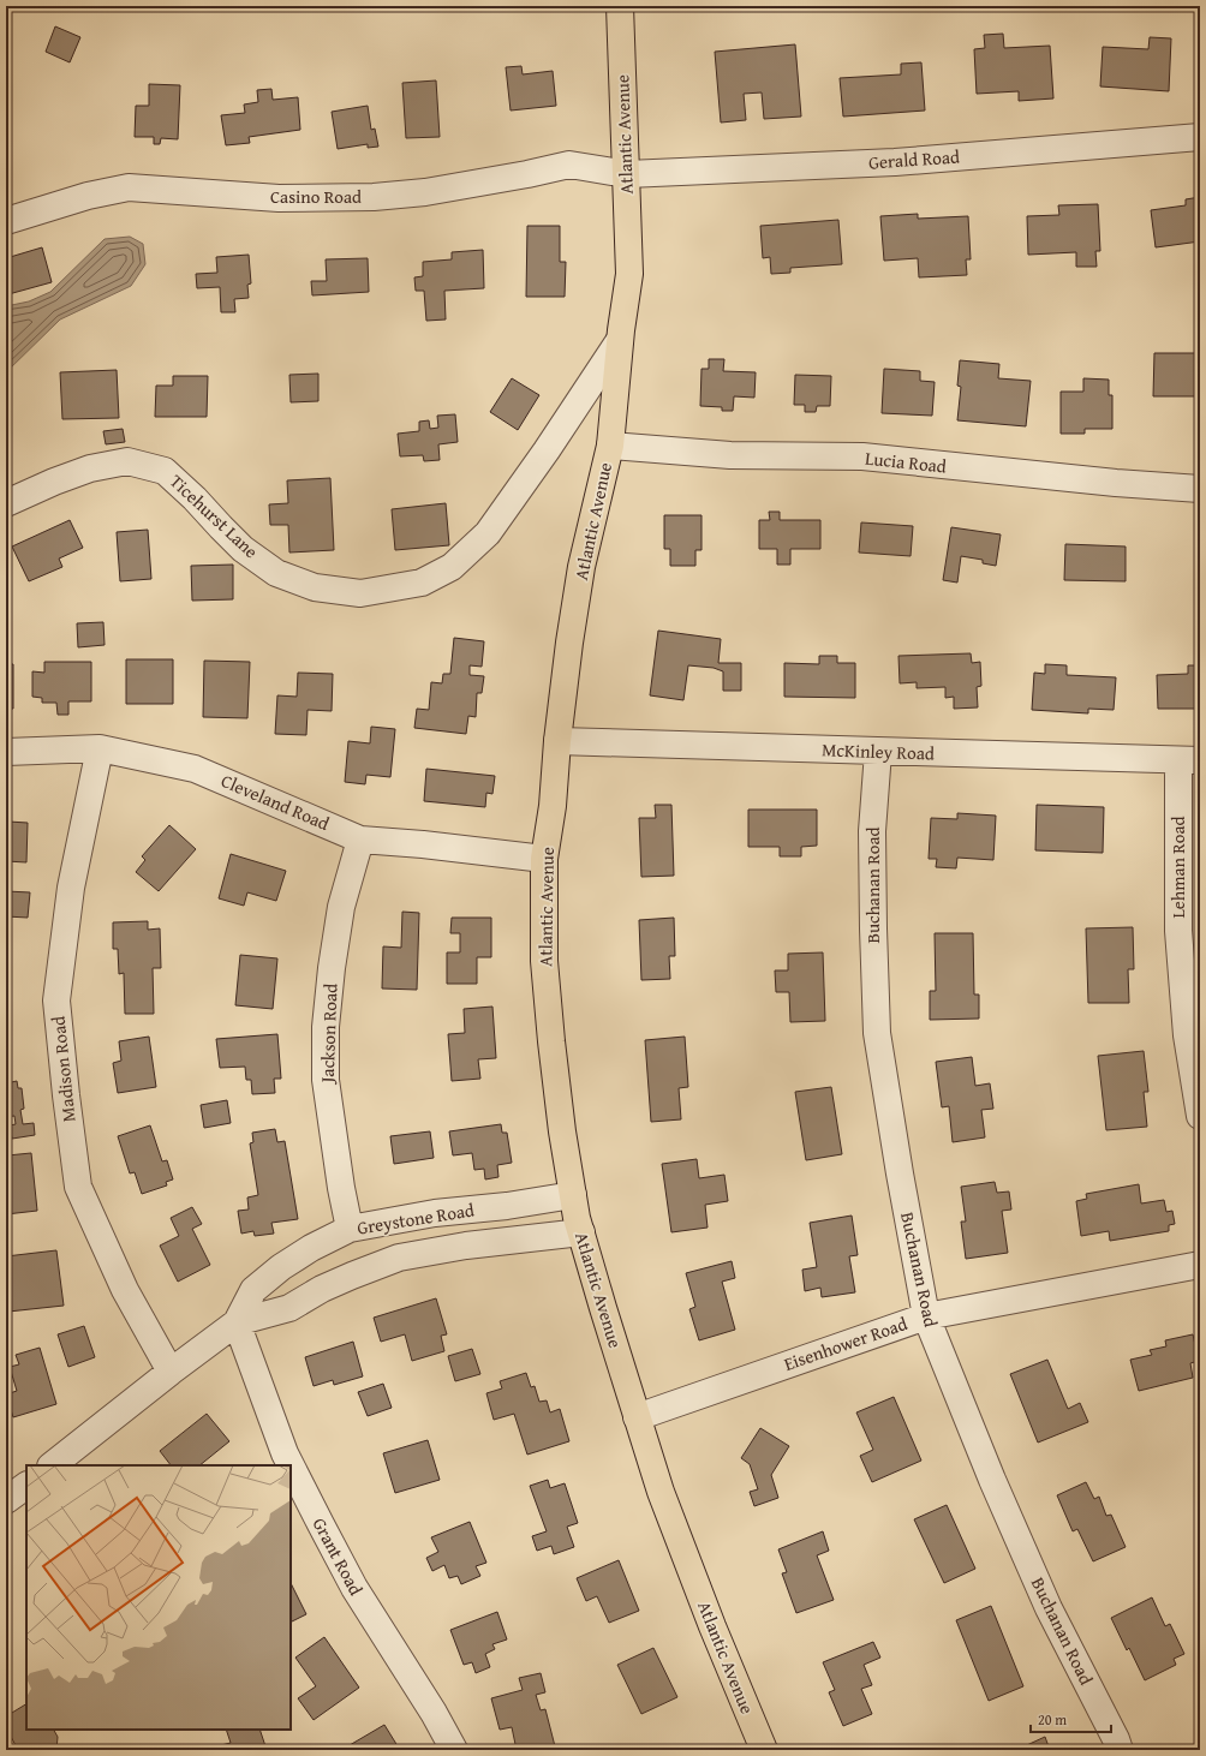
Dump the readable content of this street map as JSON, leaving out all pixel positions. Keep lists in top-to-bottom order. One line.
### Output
{"streets":{"main road":["Atlantic Avenue"],"street":["Gerald Road","Casino Road","Lucia Road","Ticehurst Lane","McKinley Road","Cleveland Road","Lehman Road","Buchanan Road","Jackson Road","Madison Road","Greystone Road","Eisenhower Road","Grant Road"]},"crossings":[["Atlantic Avenue","Gerald Road"],["Atlantic Avenue","Casino Road"],["Atlantic Avenue","Lucia Road"],["Atlantic Avenue","Ticehurst Lane"],["Atlantic Avenue","McKinley Road"],["Atlantic Avenue","Cleveland Road"],["Atlantic Avenue","Greystone Road"],["Atlantic Avenue","Eisenhower Road"],["Gerald Road","Casino Road"],["McKinley Road","Lehman Road"],["McKinley Road","Buchanan Road"],["Cleveland Road","Jackson Road"],["Cleveland Road","Madison Road"],["Buchanan Road","Eisenhower Road"],["Jackson Road","Greystone Road"],["Madison Road","Greystone Road"],["Greystone Road","Grant Road"]],"scale_bar":"20 m"}
